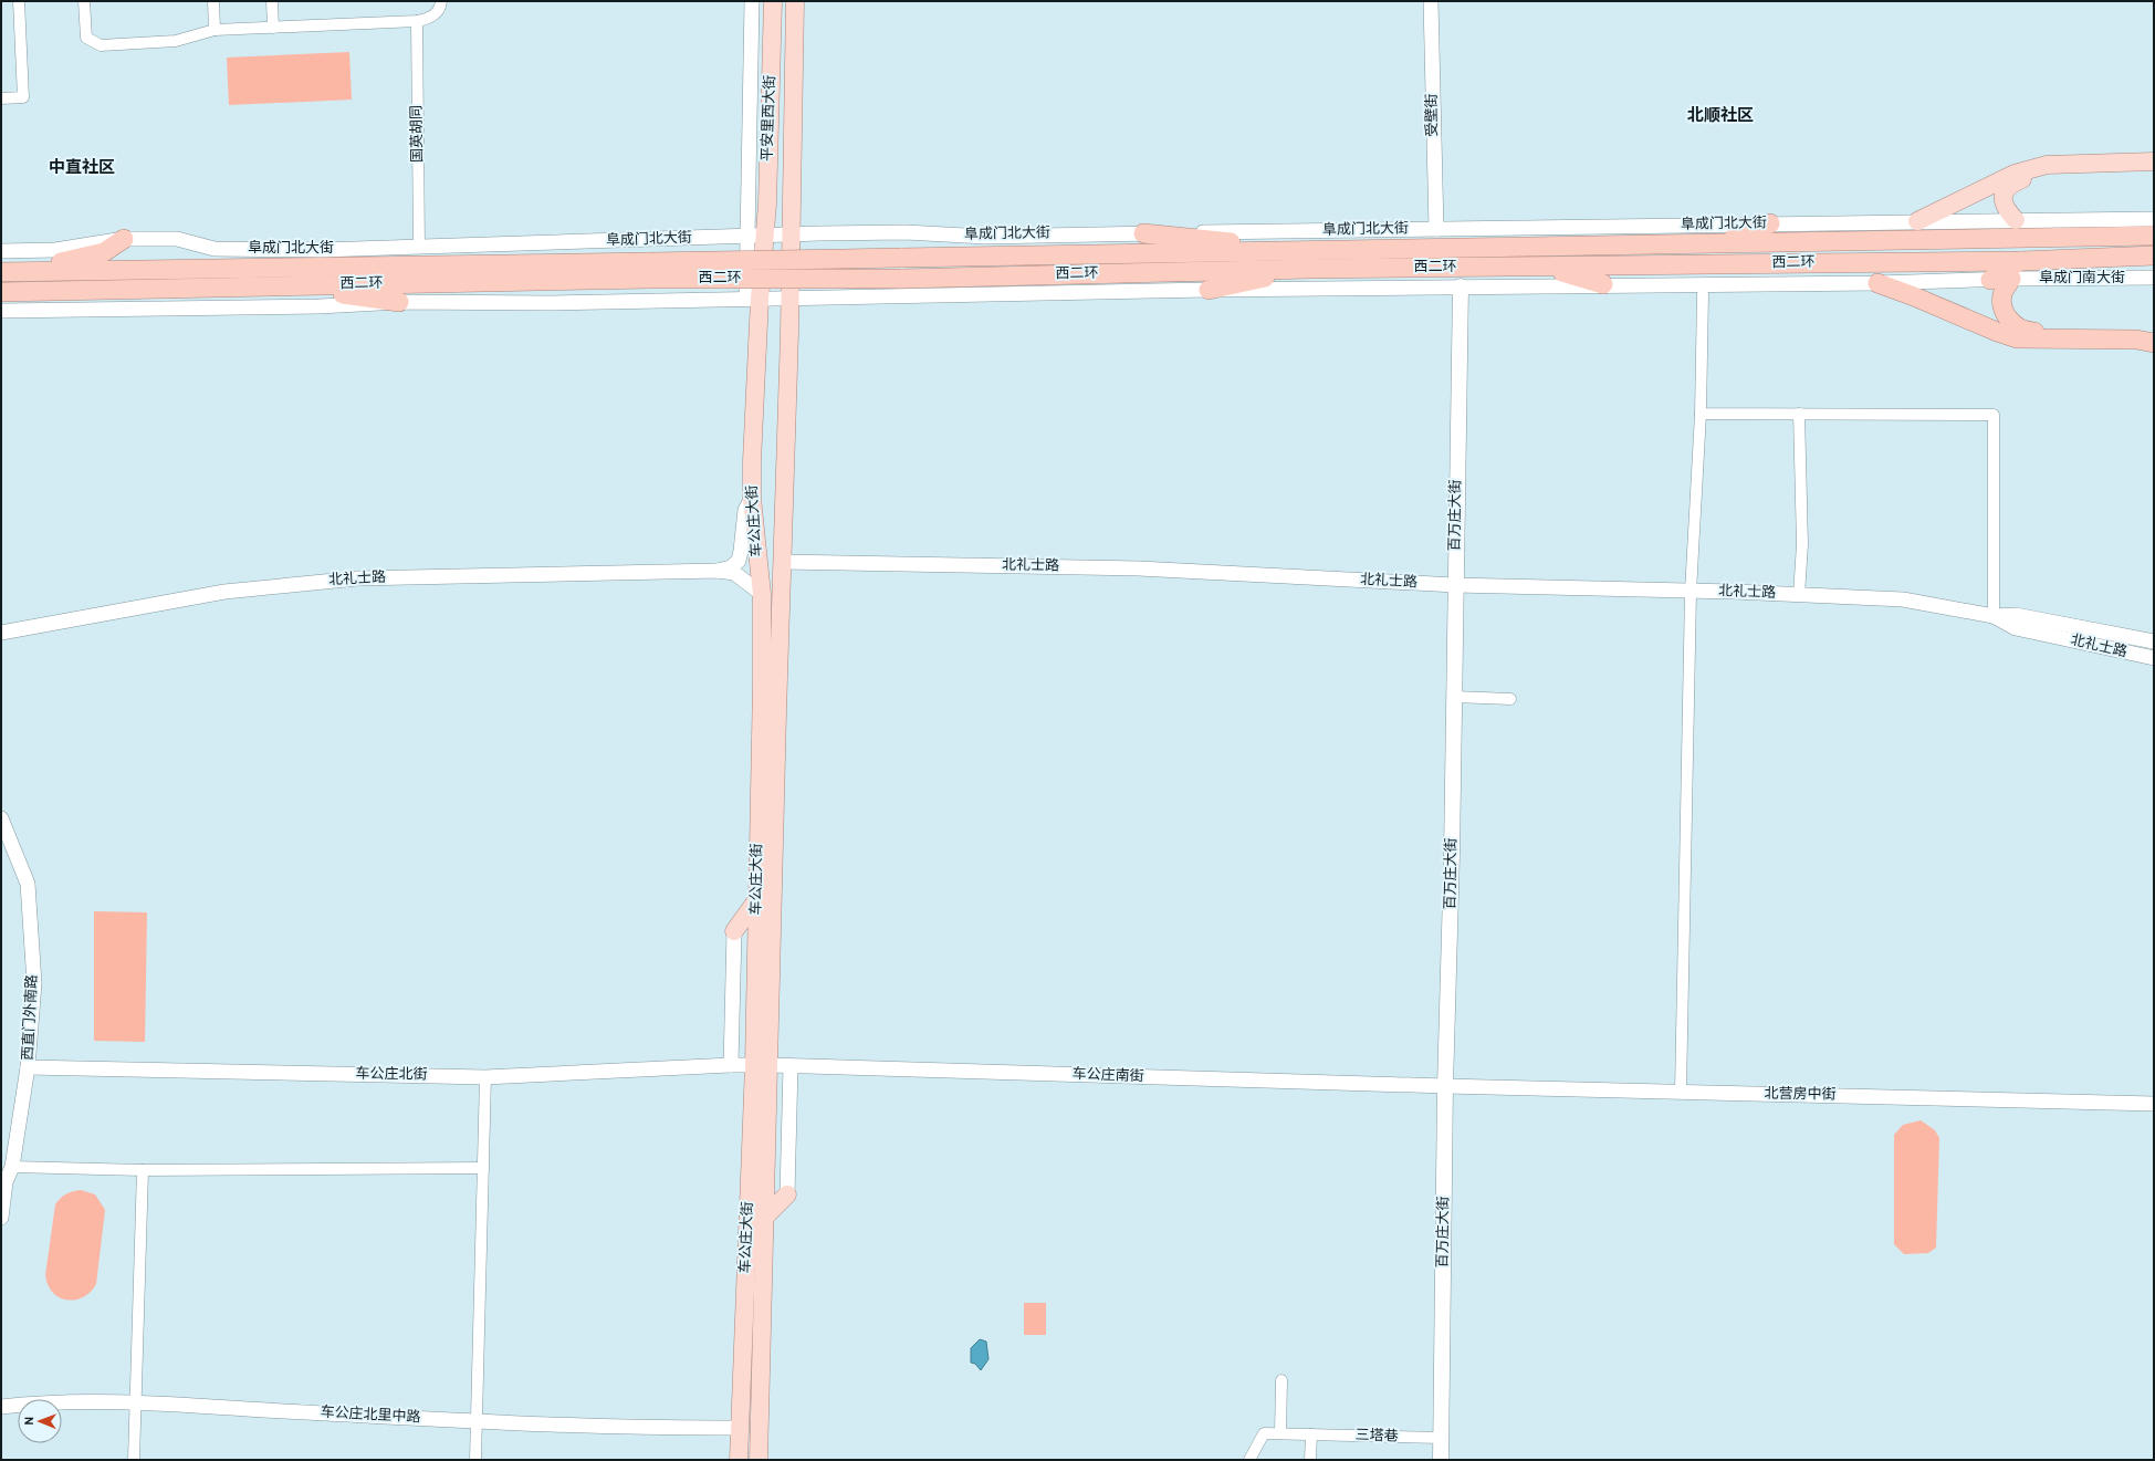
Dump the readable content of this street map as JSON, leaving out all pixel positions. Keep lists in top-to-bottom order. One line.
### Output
{"streets":{"highway":["西二环"],"main road":["平安里西大街","百万庄大街","车公庄大街"],"street":["受壁街","国英胡同","阜成门北大街","阜成门南大街","北礼士路","西直门外南路","车公庄北街","车公庄南街","北营房中街","车公庄北里中路","三塔巷"]},"crossings":[["受壁街","阜成门北大街"],["平安里西大街","阜成门北大街"],["平安里西大街","车公庄大街"],["国英胡同","阜成门北大街"],["百万庄大街","北礼士路"],["百万庄大街","车公庄南街"],["百万庄大街","北营房中街"],["百万庄大街","三塔巷"],["车公庄大街","北礼士路"],["车公庄大街","车公庄北街"],["车公庄大街","车公庄南街"],["车公庄大街","车公庄北里中路"],["西直门外南路","车公庄北街"],["车公庄北街","车公庄南街"],["车公庄南街","北营房中街"]],"districts":["北顺社区","中直社区"],"north":"left"}
